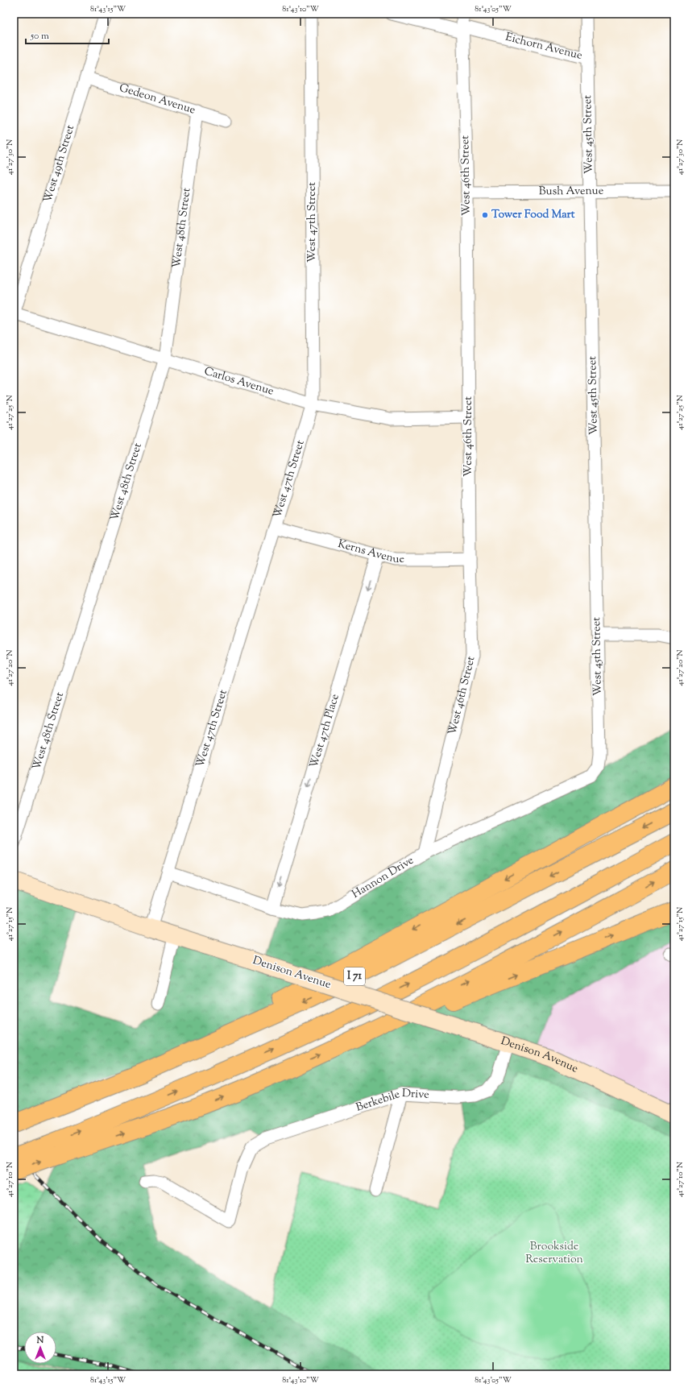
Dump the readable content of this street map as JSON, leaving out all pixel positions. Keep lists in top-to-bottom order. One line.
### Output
{"streets":{"highway":["I 71"],"main road":["Denison Avenue"],"street":["Eichorn Avenue","Gedeon Avenue","West 45th Street","West 49th Street","West 46th Street","Bush Avenue","West 47th Street","West 48th Street","Carlos Avenue","Kerns Avenue","West 47th Place","Hannon Drive","Berkebile Drive"]},"crossings":[["Eichorn Avenue","West 45th Street"],["Eichorn Avenue","West 46th Street"],["Gedeon Avenue","West 49th Street"],["Gedeon Avenue","West 48th Street"],["West 45th Street","Bush Avenue"],["West 45th Street","Hannon Drive"],["West 49th Street","Carlos Avenue"],["West 46th Street","Bush Avenue"],["West 46th Street","Carlos Avenue"],["West 46th Street","Kerns Avenue"],["West 46th Street","Hannon Drive"],["West 47th Street","Carlos Avenue"],["West 47th Street","Kerns Avenue"],["West 47th Street","Hannon Drive"],["West 47th Street","Denison Avenue"],["West 48th Street","Carlos Avenue"],["Kerns Avenue","West 47th Place"],["West 47th Place","Hannon Drive"],["Denison Avenue","Berkebile Drive"]],"one_way":["West 47th Place"],"parks":["Brookside Reservation"],"places":["Tower Food Mart"],"scale_bar":"50 m","north":"top","coordinates":["81°43'15\"W","81°43'10\"W","81°43'05\"W","41°27'30\"N","41°27'25\"N","41°27'20\"N","41°27'15\"N","41°27'10\"N"]}
